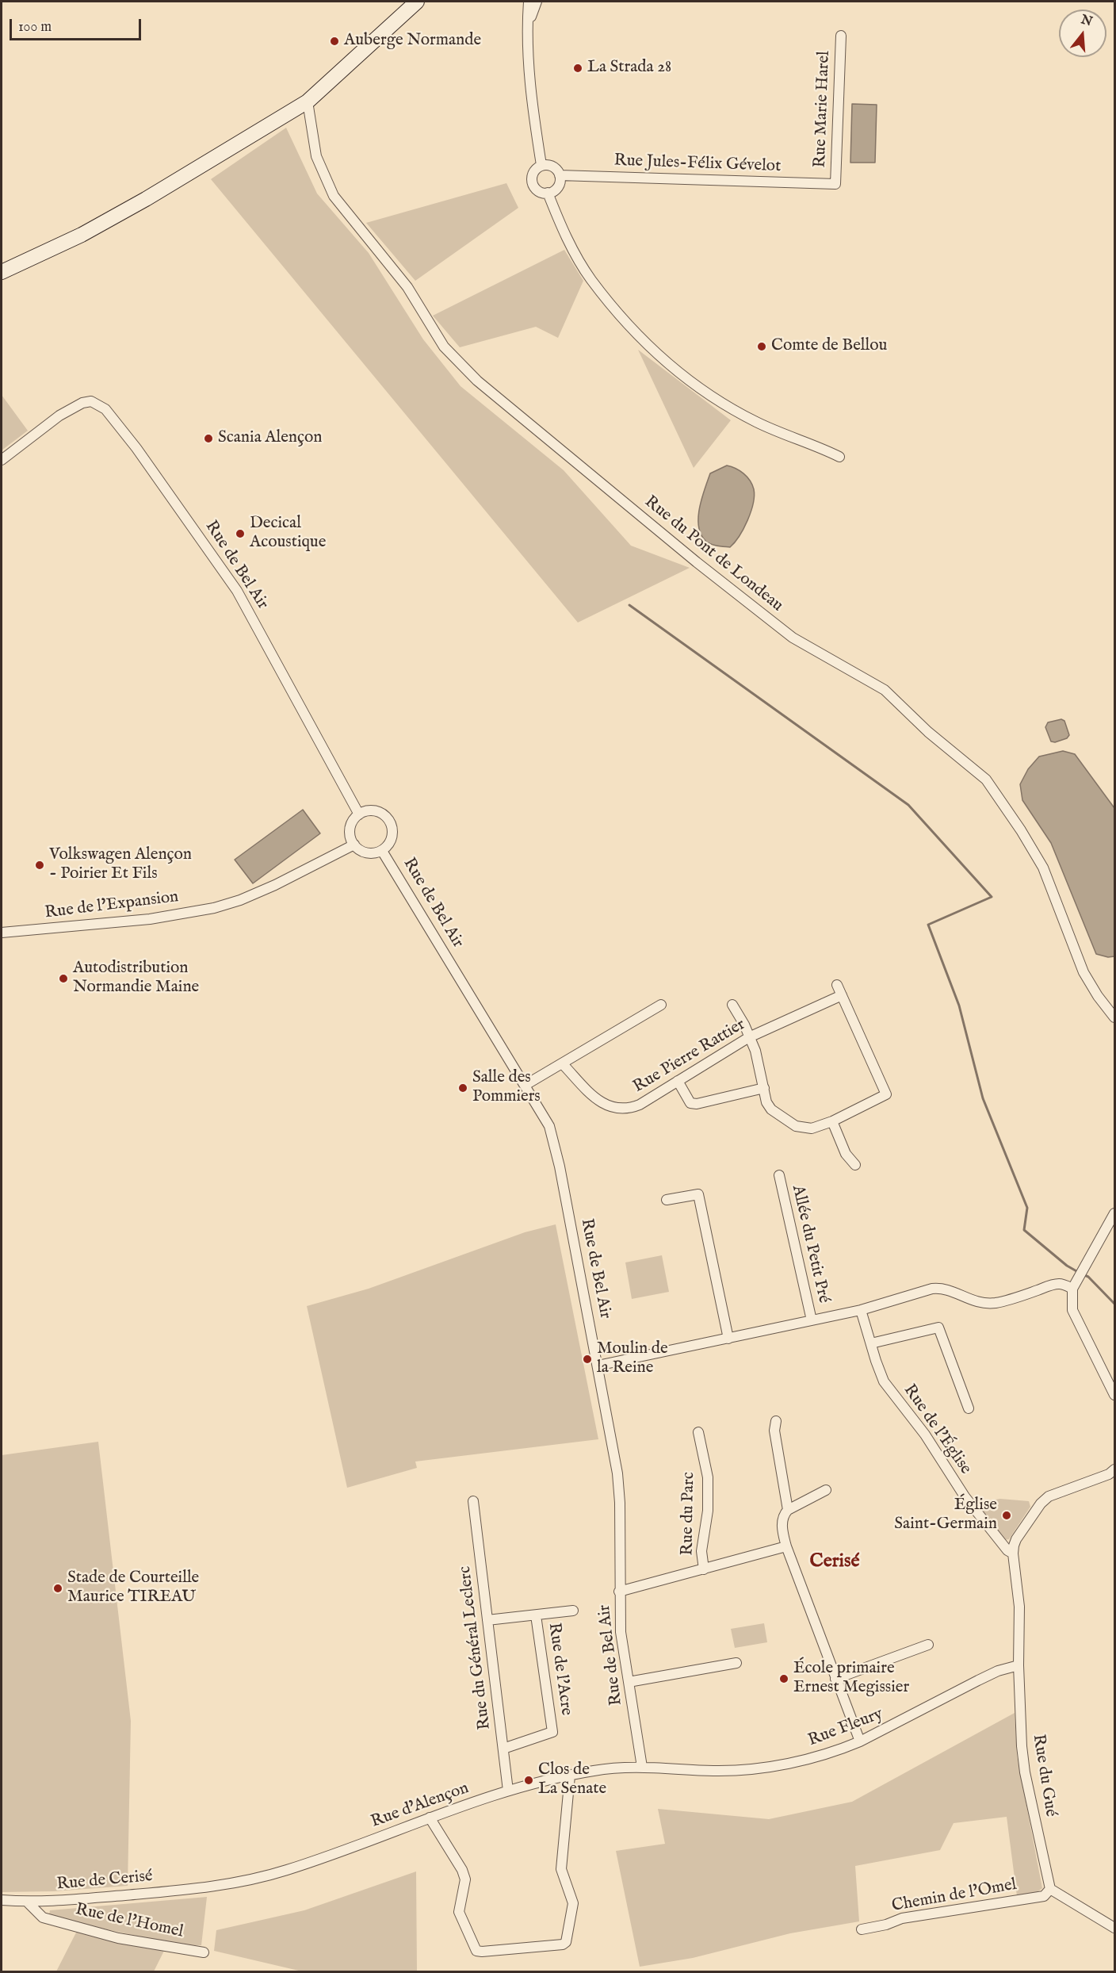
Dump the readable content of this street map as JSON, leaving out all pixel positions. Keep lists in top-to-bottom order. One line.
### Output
{"streets":{"street":["Rue Marie Harel","Rue Jules-Félix Gévelot","Rue du Pont de Londeau","Rue de Bel Air","Rue de l'Expansion","Rue Pierre Rattier","Allée du Petit Pré","Rue de l'Église","Rue du Parc","Rue du Général Leclerc","Rue de l'Acre","Rue Fleury","Rue du Gué","Rue d'Alençon","Rue de Cerisé","Chemin de l'Omel","Rue de l'Homel"]},"crossings":[["Rue Marie Harel","Rue Jules-Félix Gévelot"],["Rue de Bel Air","Rue de l'Expansion"],["Rue de Bel Air","Rue du Parc"],["Rue de Bel Air","Rue Fleury"],["Rue de Bel Air","Rue d'Alençon"],["Rue du Général Leclerc","Rue de l'Acre"],["Rue du Général Leclerc","Rue d'Alençon"],["Rue Fleury","Rue du Gué"],["Rue Fleury","Rue d'Alençon"],["Rue du Gué","Chemin de l'Omel"],["Rue d'Alençon","Rue de Cerisé"],["Rue de Cerisé","Rue de l'Homel"]],"districts":["Cerisé"],"places":["Auberge Normande","La Strada 28","Comte de Bellou","Scania Alençon","Decical Acoustique","Volkswagen Alençon - Poirier Et Fils","Autodistribution Normandie Maine","Salle des Pommiers","Moulin de la Reine","Église Saint-Germain","Stade de Courteille Maurice TIREAU","École primaire Ernest Megissier","Clos de La Senate"],"scale_bar":"100 m","north":"top"}
